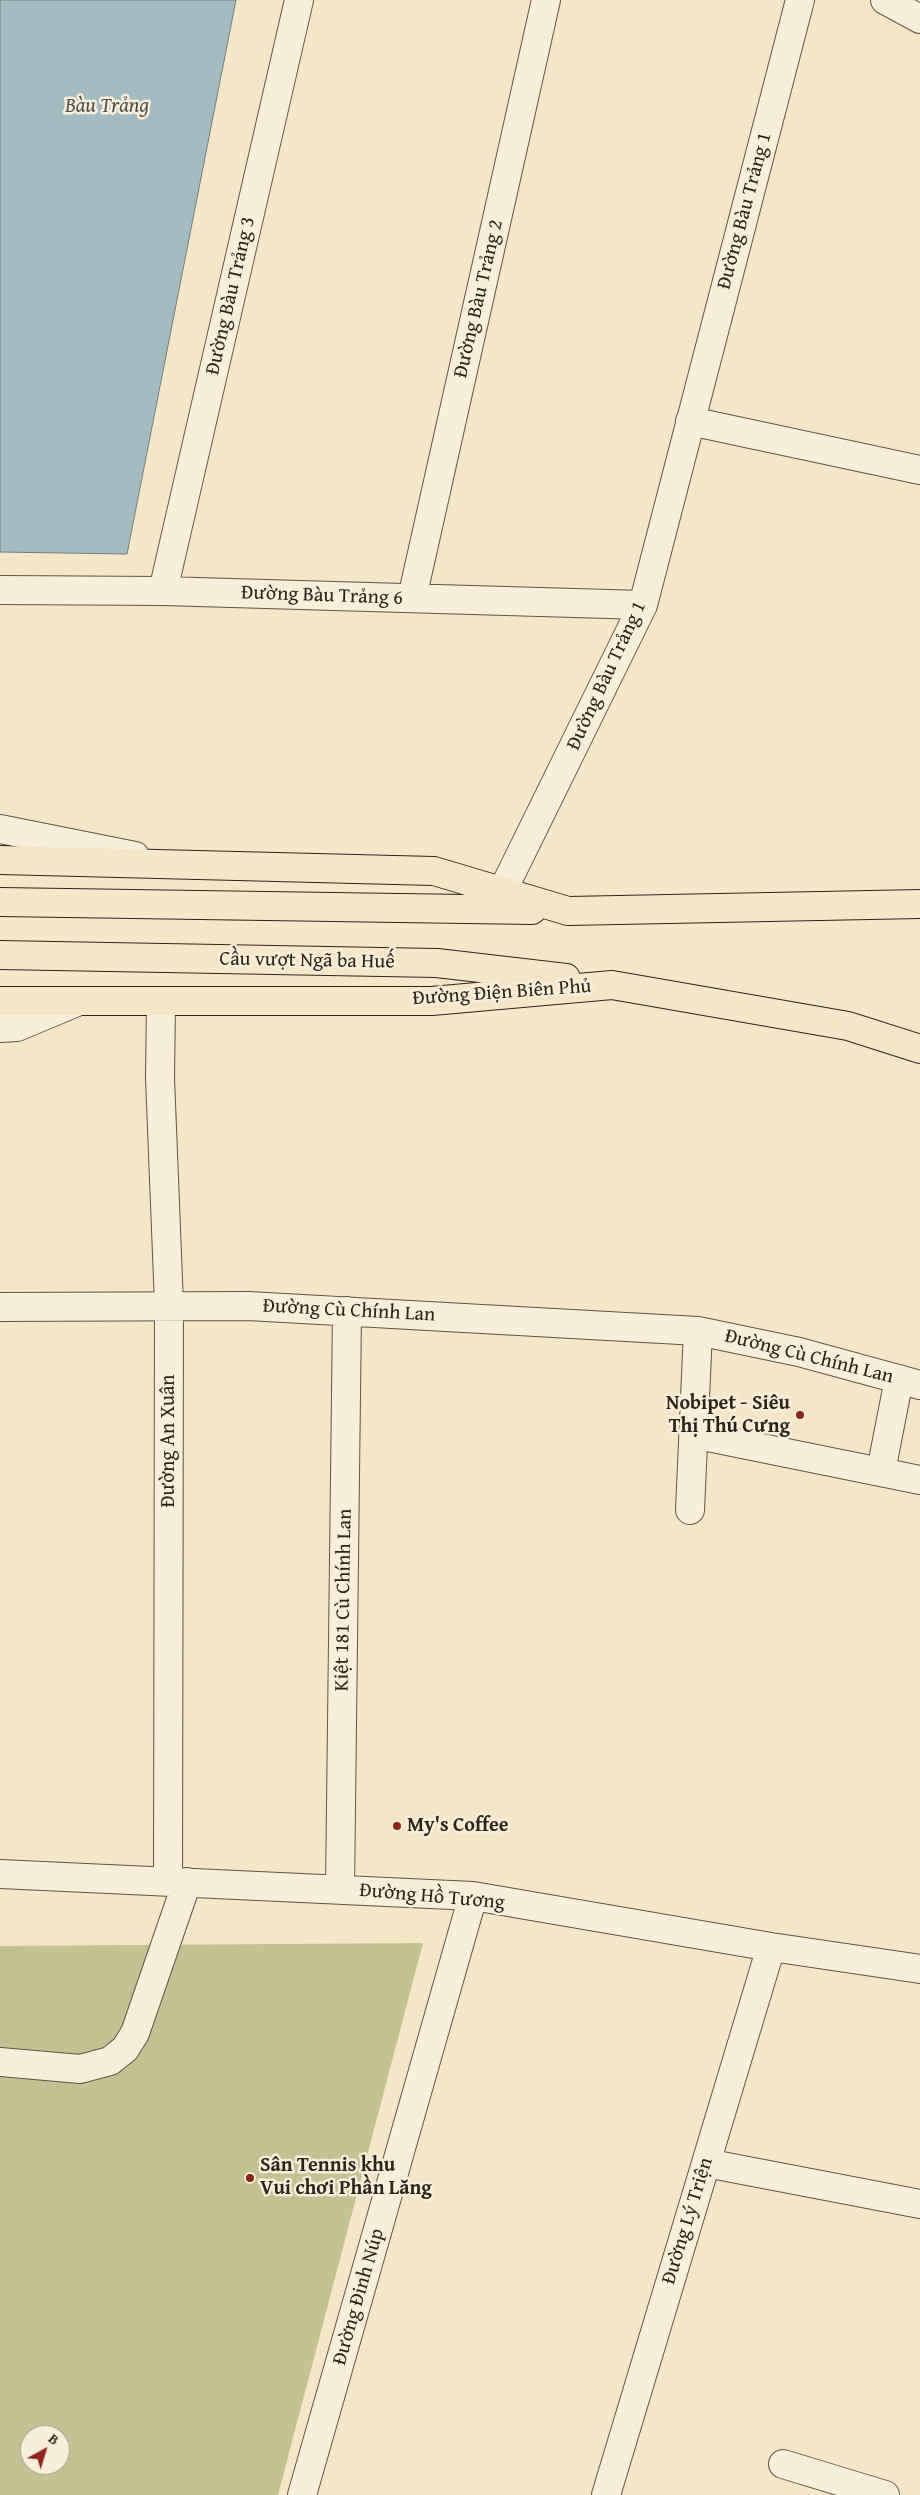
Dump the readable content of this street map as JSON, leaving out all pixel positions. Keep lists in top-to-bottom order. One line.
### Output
{"streets":{"main road":["Cầu vượt Ngã ba Huế","Đường Điện Biên Phủ"],"street":["Đường Bàu Trảng 1","Đường Bàu Trảng 3","Đường Bàu Trảng 2","Đường Bàu Trảng 6","Đường Cù Chính Lan","Đường An Xuân","Kiệt 181 Cù Chính Lan","Đường Hồ Tương","Đường Lý Triện","Đường Đinh Núp"]},"crossings":[["Đường Bàu Trảng 1","Đường Bàu Trảng 6"],["Đường Bàu Trảng 3","Đường Bàu Trảng 6"],["Đường Bàu Trảng 2","Đường Bàu Trảng 6"],["Cầu vượt Ngã ba Huế","Đường Điện Biên Phủ"],["Đường Điện Biên Phủ","Đường An Xuân"],["Đường Cù Chính Lan","Đường An Xuân"],["Đường Cù Chính Lan","Kiệt 181 Cù Chính Lan"],["Đường An Xuân","Đường Hồ Tương"],["Kiệt 181 Cù Chính Lan","Đường Hồ Tương"],["Đường Hồ Tương","Đường Lý Triện"],["Đường Hồ Tương","Đường Đinh Núp"]],"water":["Bàu Trảng"],"places":["Nobipet - Siêu Thị Thú Cưng","My's Coffee","Sân Tennis khu Vui chơi Phần Lăng"],"north":"top right"}
